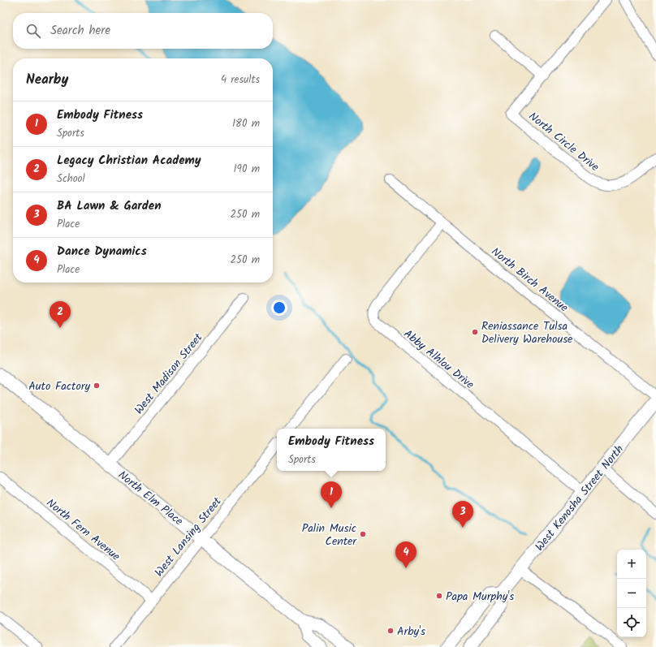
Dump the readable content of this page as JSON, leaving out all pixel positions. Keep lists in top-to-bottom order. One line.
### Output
{"streets":{"main road":["North Elm Place","West Kenosha Street North"],"street":["North Circle Drive","North Birch Avenue","Abby Alhlou Drive","West Madison Street","North Fern Avenue","West Lansing Street"]},"crossings":[["North Birch Avenue","Abby Alhlou Drive"],["Abby Alhlou Drive","West Kenosha Street North"],["West Madison Street","North Elm Place"],["North Elm Place","West Lansing Street"],["North Fern Avenue","West Lansing Street"]],"places":["Reniassance Tulsa Delivery Warehouse","Auto Factory","Palin Music Center","Papa Murphy's","Arby's"],"page":{"search":"Search here","heading":["Nearby","4 results"],"list":[{"mark":"1","name":"Embody Fitness","note":"Sports","value":"180 m"},{"mark":"2","name":"Legacy Christian Academy","note":"School","value":"190 m"},{"mark":"3","name":"BA Lawn & Garden","note":"Place","value":"250 m"},{"mark":"4","name":"Dance Dynamics","note":"Place","value":"250 m"}],"pins":["2","1","3","4"],"popup":["Embody Fitness","Sports"],"map_buttons":["+","−"]}}
